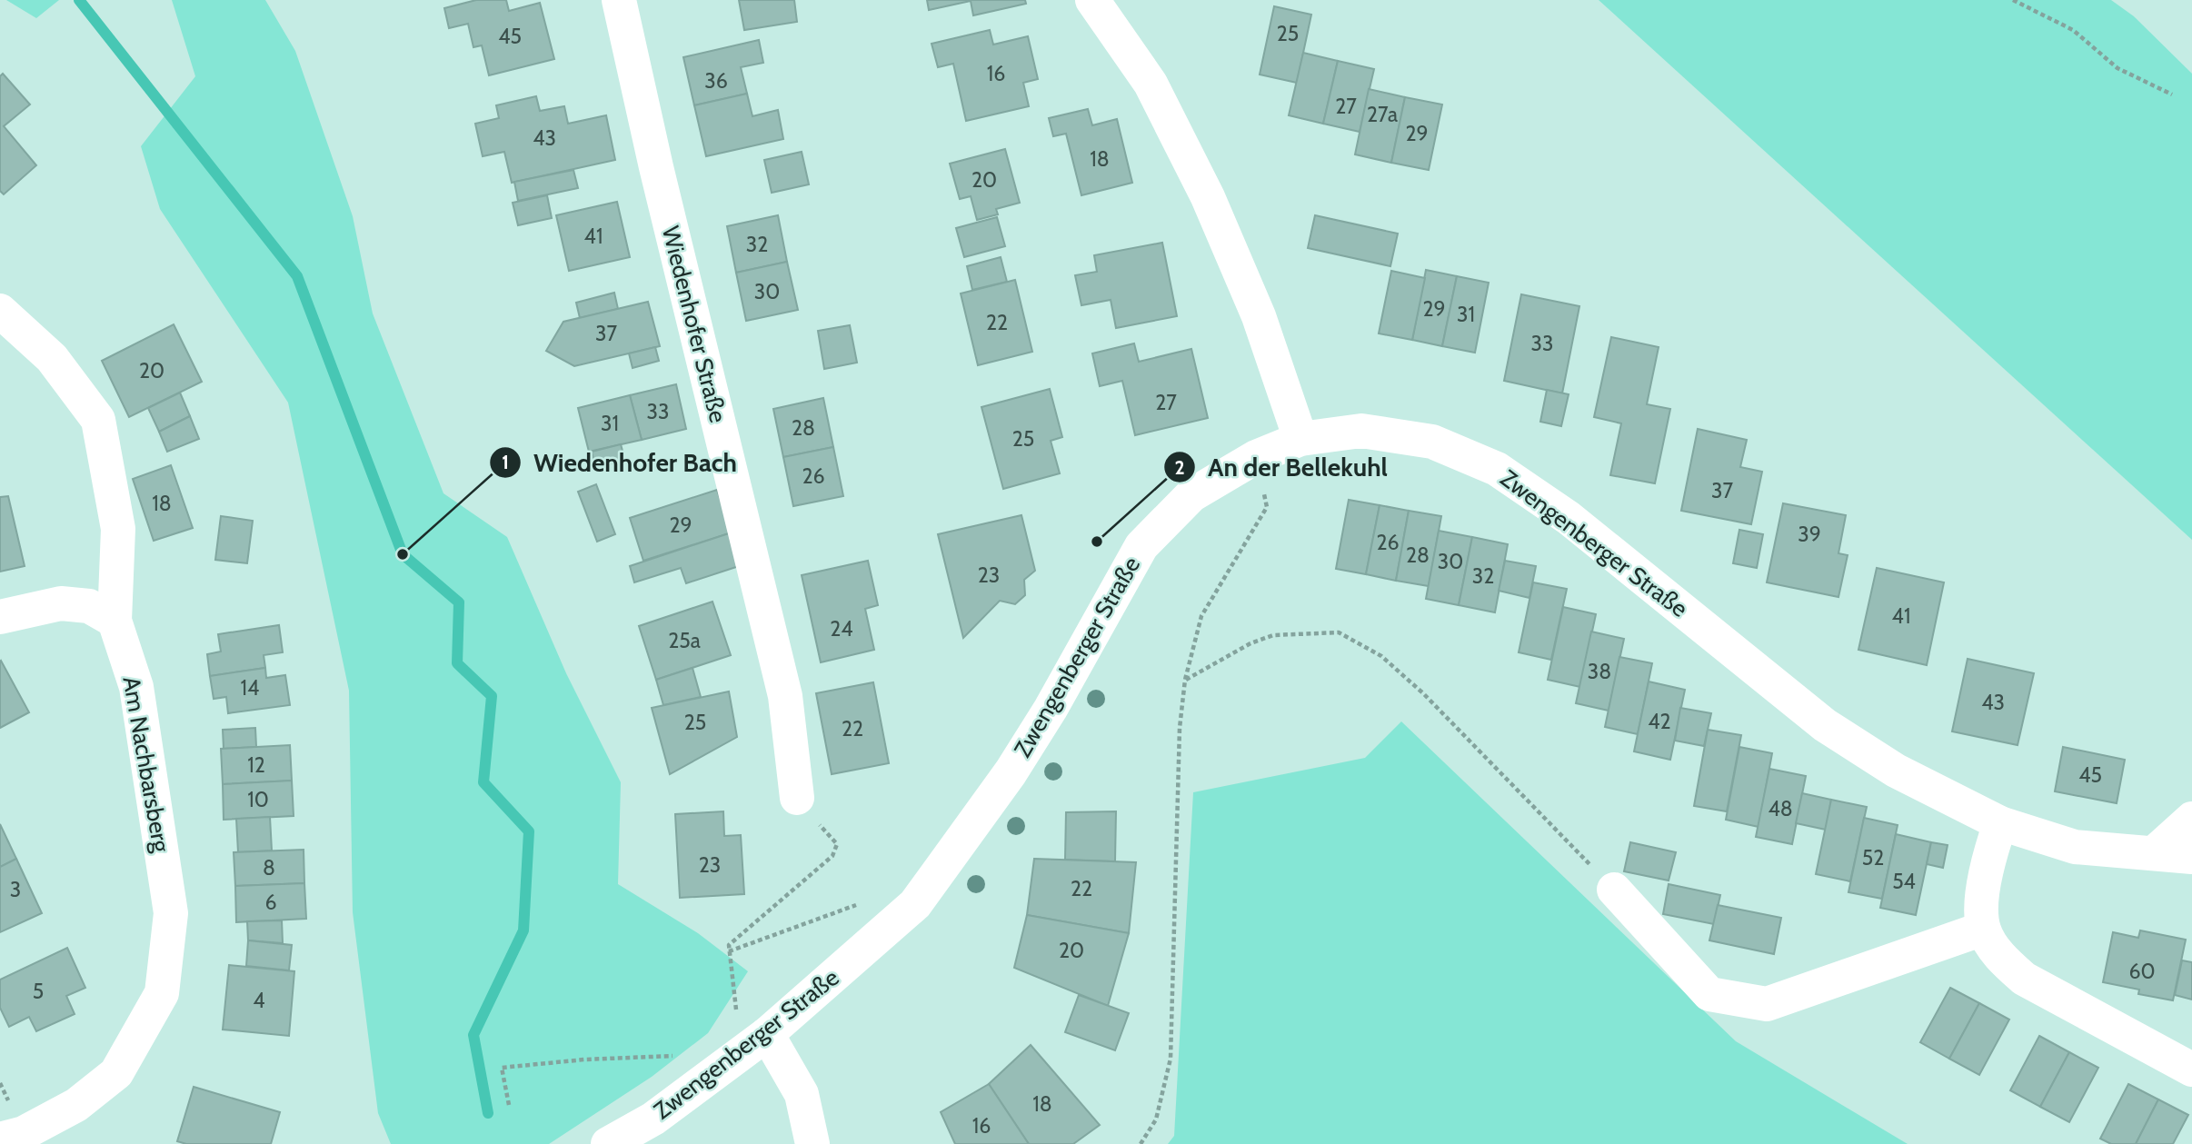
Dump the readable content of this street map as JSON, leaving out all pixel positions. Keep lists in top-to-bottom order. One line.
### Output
{"streets":{"street":["Wiedenhofer Straße","Zwengenberger Straße","Am Nachbarsberg"]},"places":["An der Bellekuhl","Wiedenhofer Bach"],"house_numbers":["25","45","16","36","27","27a","29","43","18","20","41","32","30","29","31","22","37","33","20","27","33","31","28","25","26","37","18","29","39","26","28","30","23","32","41","24","25a","38","14","43","42","25","22","12","45","10","48","52","23","8","54","22","3","6","20","60","5","4","18","16"]}
